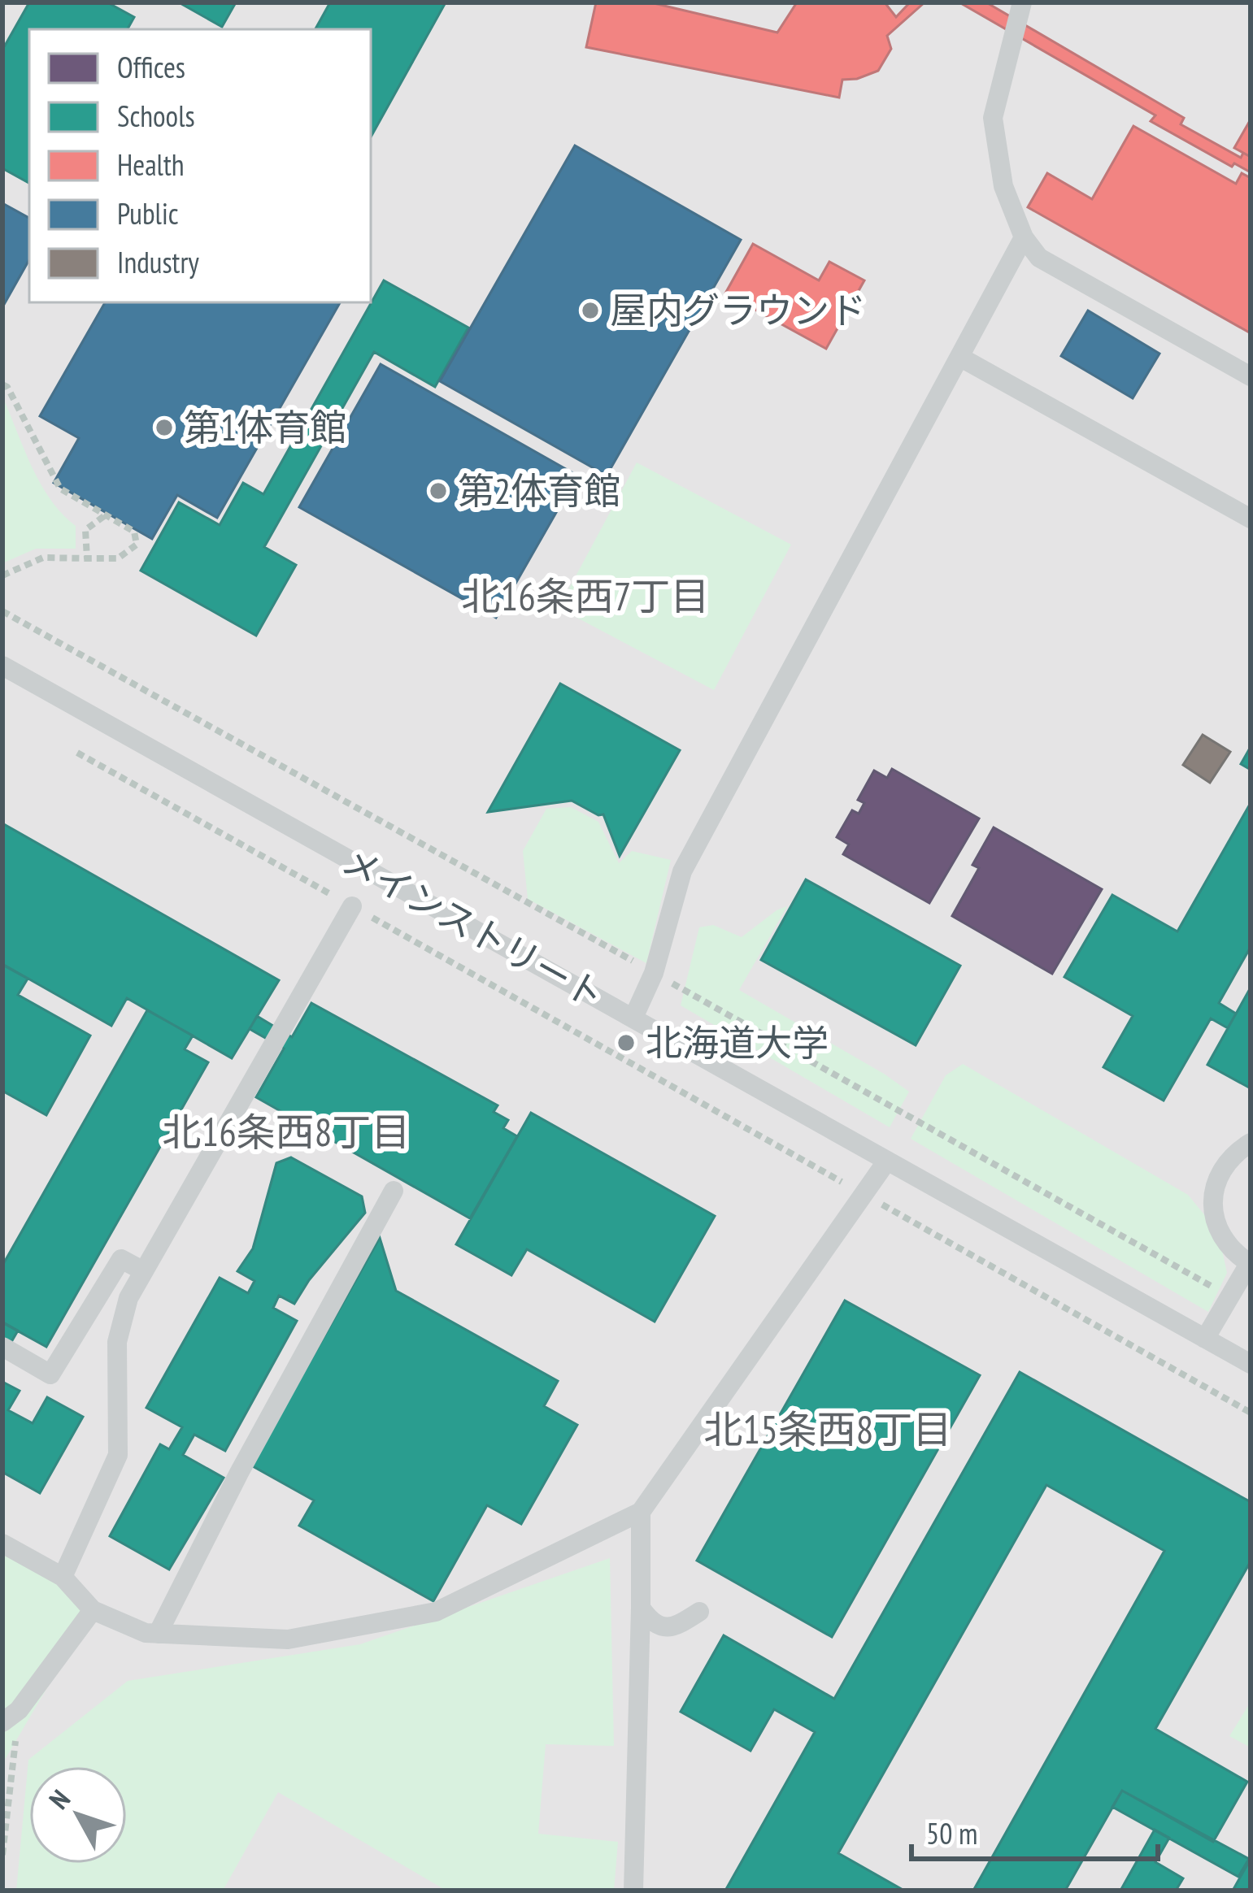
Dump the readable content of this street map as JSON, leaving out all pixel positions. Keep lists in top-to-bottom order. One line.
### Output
{"streets":{"lane":["メインストリート"]},"districts":["北16条西7丁目","北16条西8丁目","北15条西8丁目"],"places":["屋内グラウンド","第1体育館","第2体育館","北海道大学"],"legend":["Offices","Schools","Health","Public","Industry"],"scale_bar":"50 m","north":"top left"}
